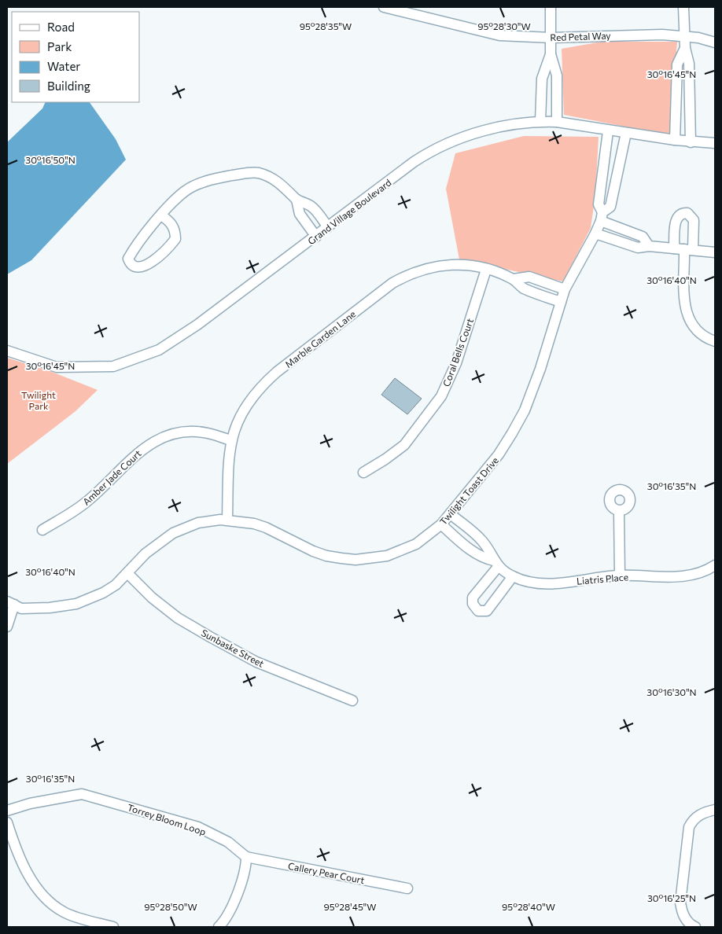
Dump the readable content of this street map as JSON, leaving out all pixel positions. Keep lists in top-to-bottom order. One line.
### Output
{"streets":{"street":["Red Petal Way","Grand Village Boulevard","Marble Garden Lane","Coral Bells Court","Amber Jade Court","Twilight Toast Drive","Liatris Place","Sunbaske Street","Torrey Bloom Loop","Callery Pear Court"]},"crossings":[["Grand Village Boulevard","Twilight Toast Drive"],["Marble Garden Lane","Coral Bells Court"],["Marble Garden Lane","Amber Jade Court"],["Marble Garden Lane","Twilight Toast Drive"],["Twilight Toast Drive","Liatris Place"],["Twilight Toast Drive","Sunbaske Street"],["Torrey Bloom Loop","Callery Pear Court"]],"parks":["Twilight Park"],"legend":["Road","Park","Water","Building"],"coordinates":["95°28'35\"W","95°28'30\"W","30°16'45\"N","30°16'50\"N","30°16'40\"N","30°16'35\"N","30°16'30\"N","30°16'25\"N","95°28'50\"W","95°28'45\"W","95°28'40\"W"]}
